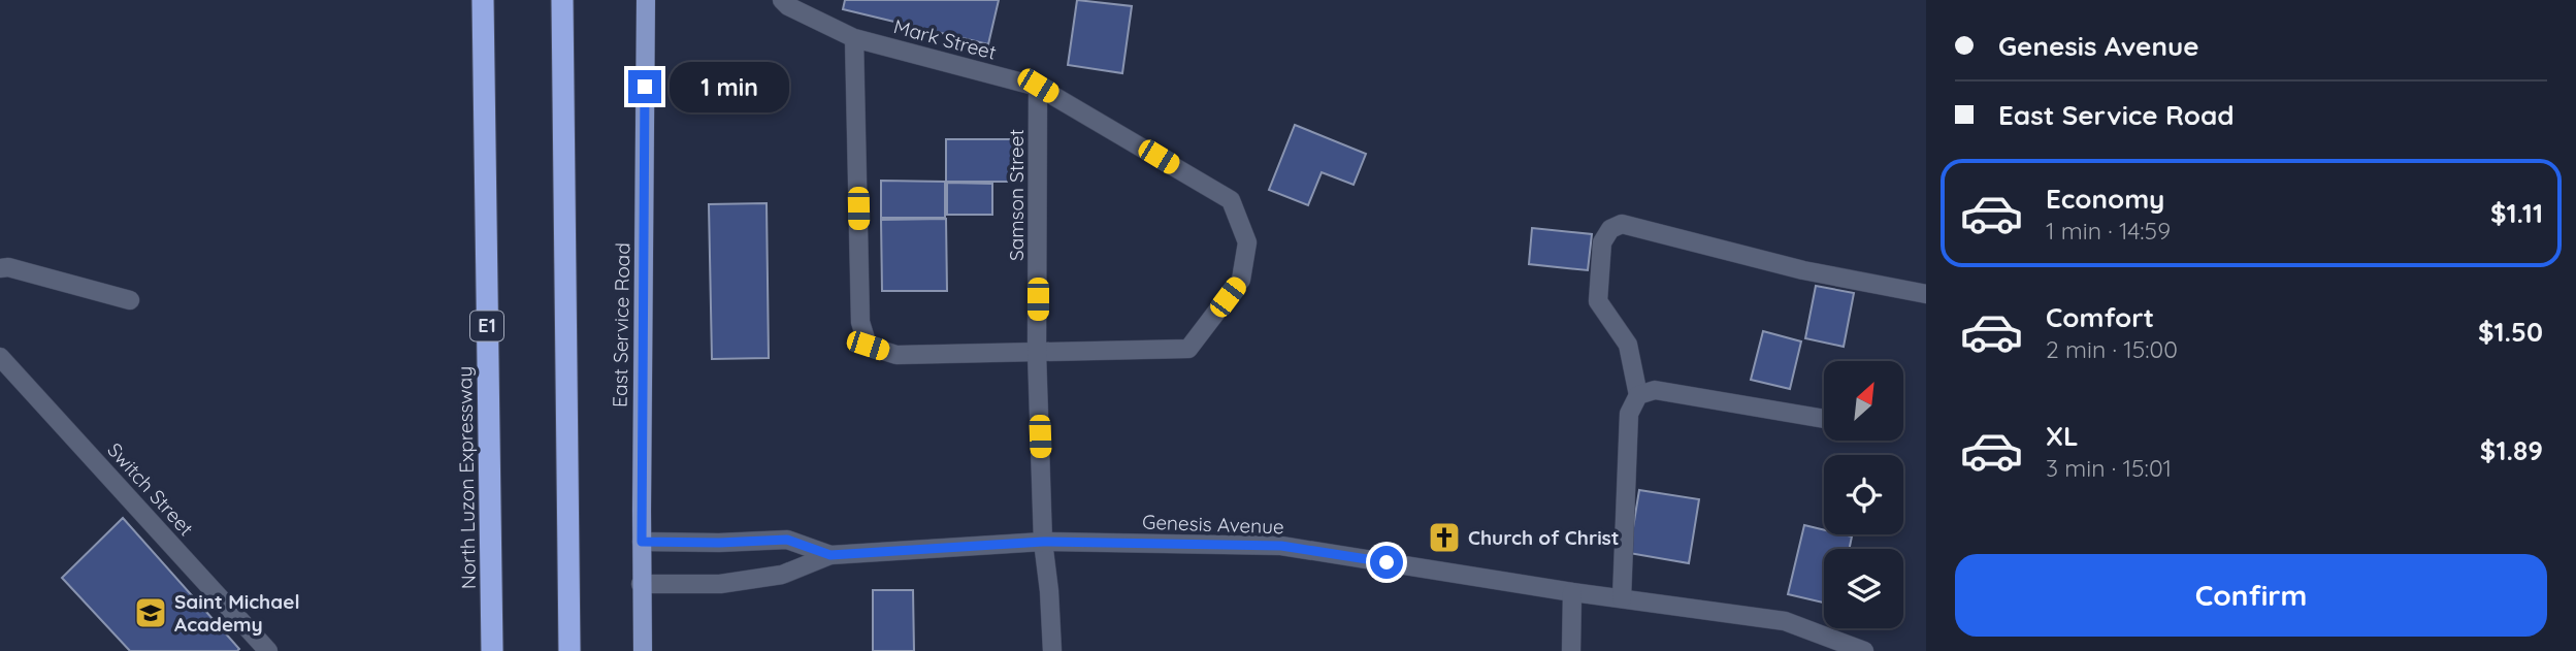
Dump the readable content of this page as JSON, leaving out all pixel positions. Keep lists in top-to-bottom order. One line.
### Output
{"streets":{"highway":["E1","North Luzon Expressway"],"main road":["East Service Road"],"street":["Mark Street","Samson Street","Switch Street","Genesis Avenue"]},"crossings":[["Mark Street","Samson Street"],["Samson Street","Genesis Avenue"],["East Service Road","Genesis Avenue"]],"places":{"church":["Church of Christ"],"school or university":["Saint Michael Academy"]},"north":"top right","page":{"banner":["Genesis Avenue","East Service Road"],"bubble":"1 min","list":[{"name":"Economy","note":"1 min · 14:59","value":"$1.11"},{"name":"Comfort","note":"2 min · 15:00","value":"$1.50"},{"name":"XL","note":"3 min · 15:01","value":"$1.89"}],"buttons":"Confirm"}}
